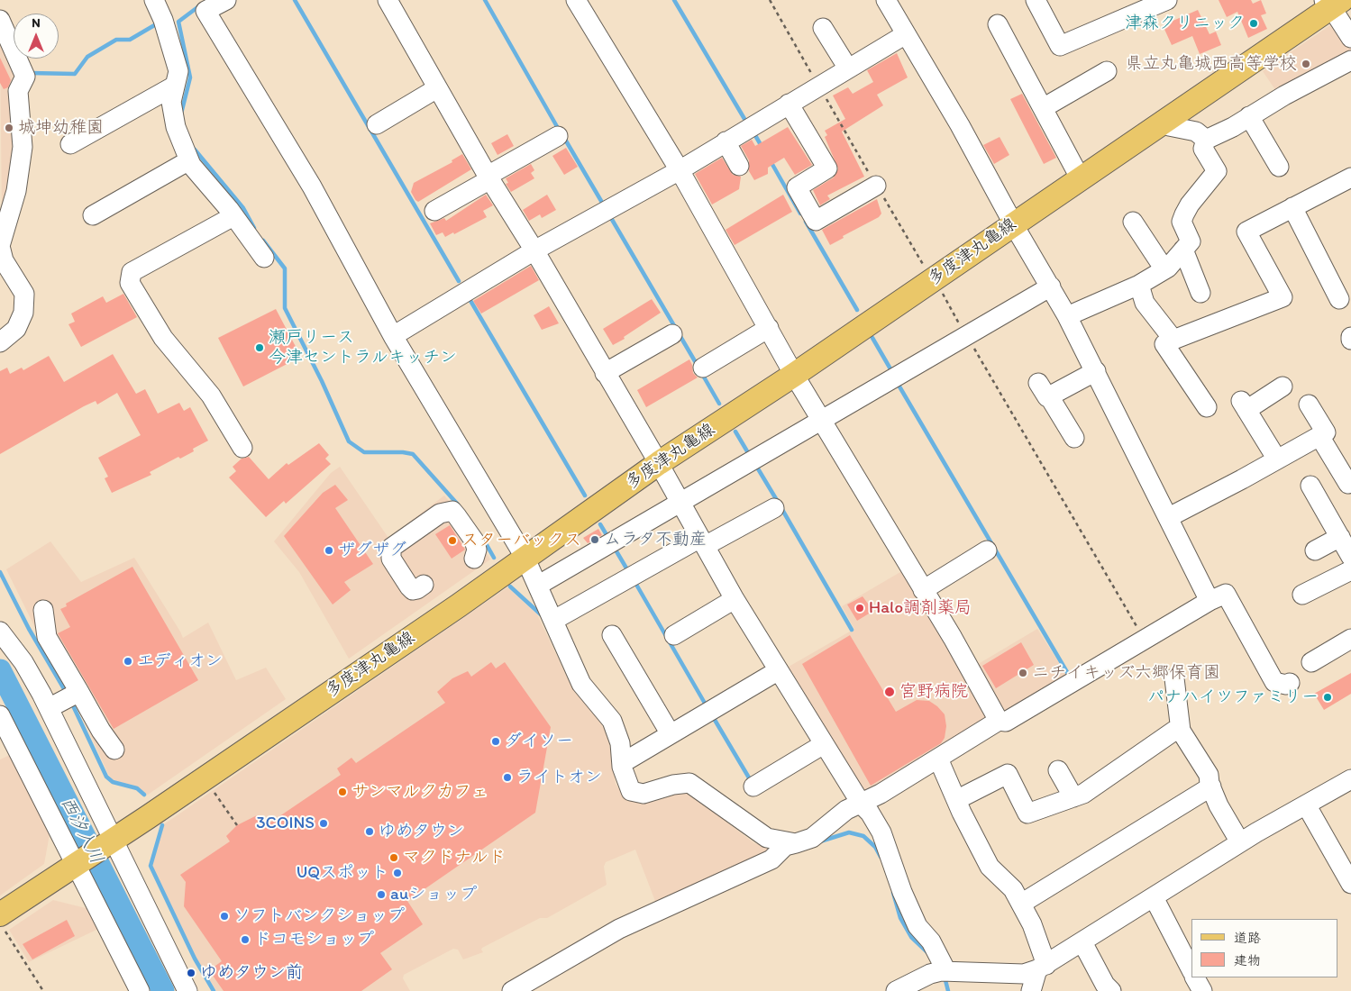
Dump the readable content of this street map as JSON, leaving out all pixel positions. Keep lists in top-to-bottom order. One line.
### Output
{"streets":{"main road":["多度津丸亀線"]},"water":["西汐入川"],"places":["津森クリニック","県立丸亀城西高等学校","城坤幼稚園","瀬戸リース 今津セントラルキッチン","ムラタ不動産","スターバックス","ザグザグ","Halo調剤薬局","エディオン","ニチイキッズ六郷保育園","宮野病院","パナハイツファミリー","ダイソー","ライトオン","サンマルクカフェ","3COINS","ゆめタウン","マクドナルド","UQスポット","auショップ","ソフトバンクショップ","ドコモショップ","ゆめタウン前"],"legend":["道路","建物"],"north":"top"}
